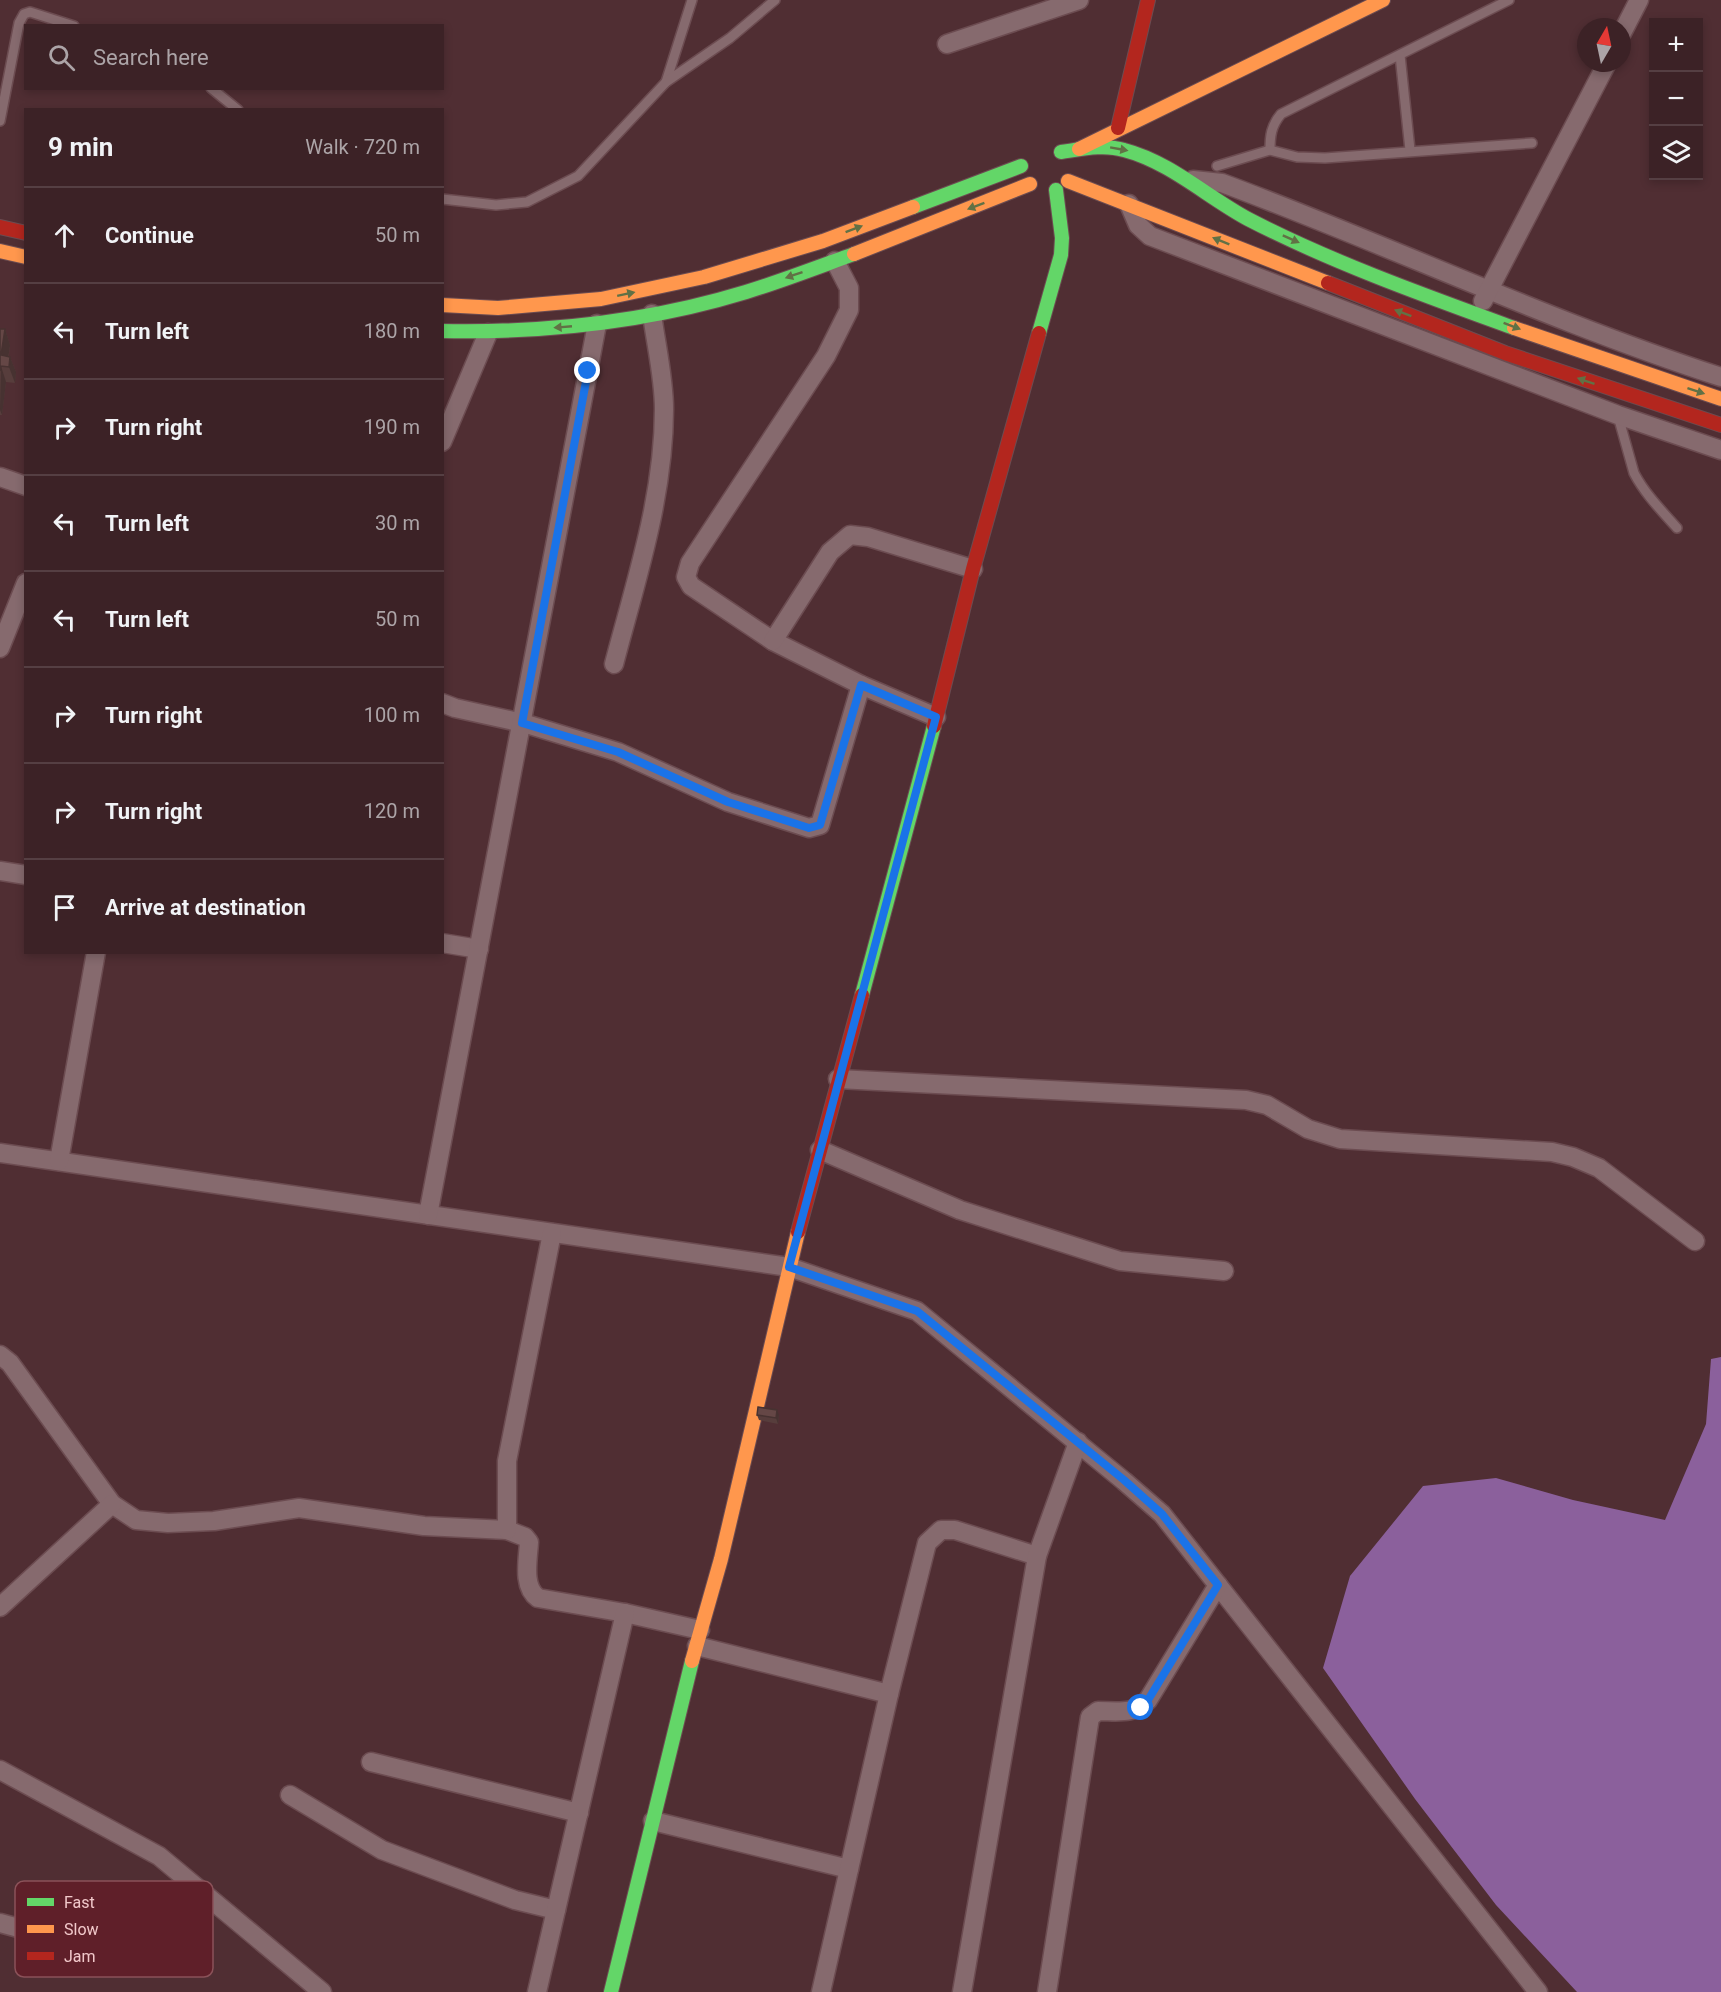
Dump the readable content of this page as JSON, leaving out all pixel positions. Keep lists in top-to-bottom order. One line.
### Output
{"legend":["Fast","Slow","Jam"],"north":"top","page":{"map_buttons":["+","−"],"search":"Search here","heading":["9 min","Walk · 720 m"],"list":[["Continue","50 m"],["Turn left","180 m"],["Turn right","190 m"],["Turn left","30 m"],["Turn left","50 m"],["Turn right","100 m"],["Turn right","120 m"],"Arrive at destination"]}}
